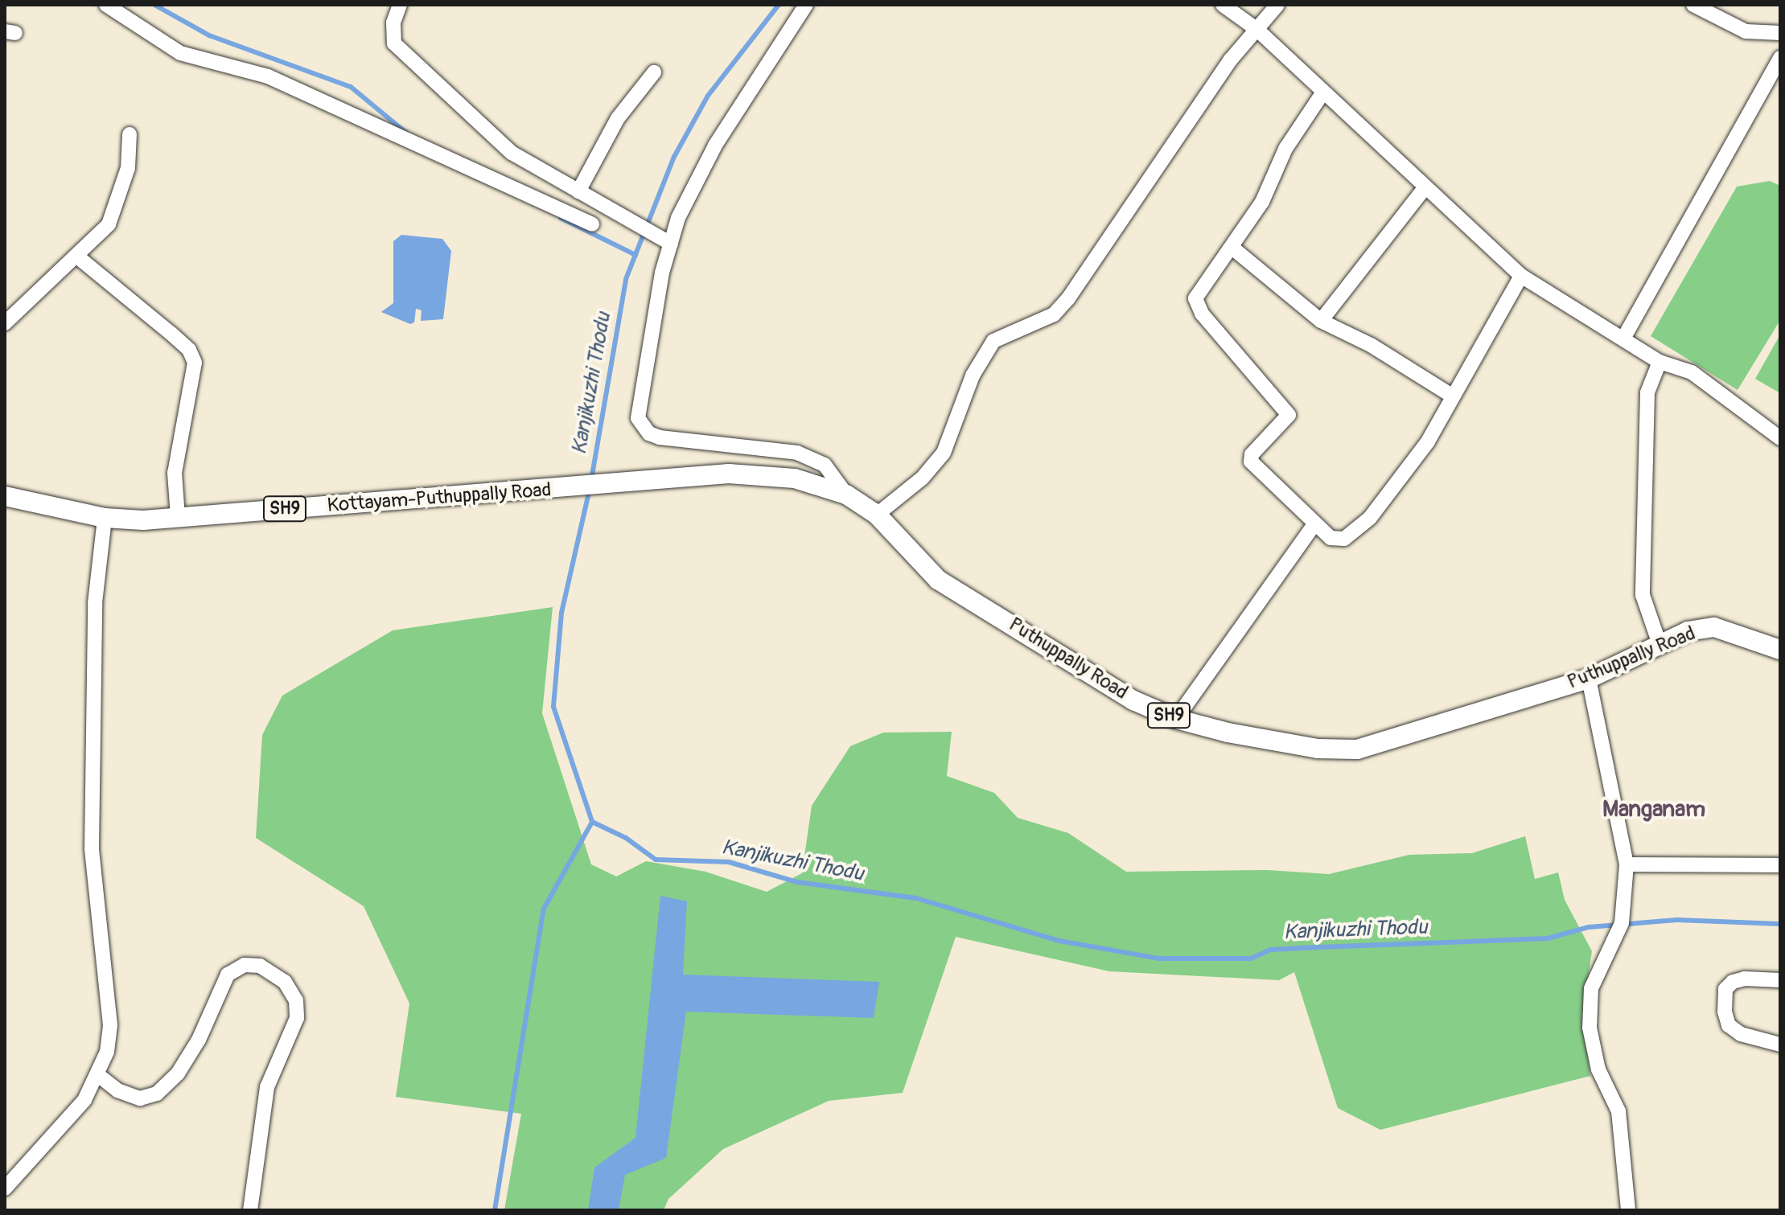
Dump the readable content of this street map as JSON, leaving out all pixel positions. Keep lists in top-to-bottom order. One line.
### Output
{"streets":{"main road":["Kottayam-Puthuppally Road","SH9","Puthuppally Road"]},"crossings":[["Kottayam-Puthuppally Road","Puthuppally Road"]],"districts":["Manganam"],"water":["Kanjikuzhi Thodu"]}
